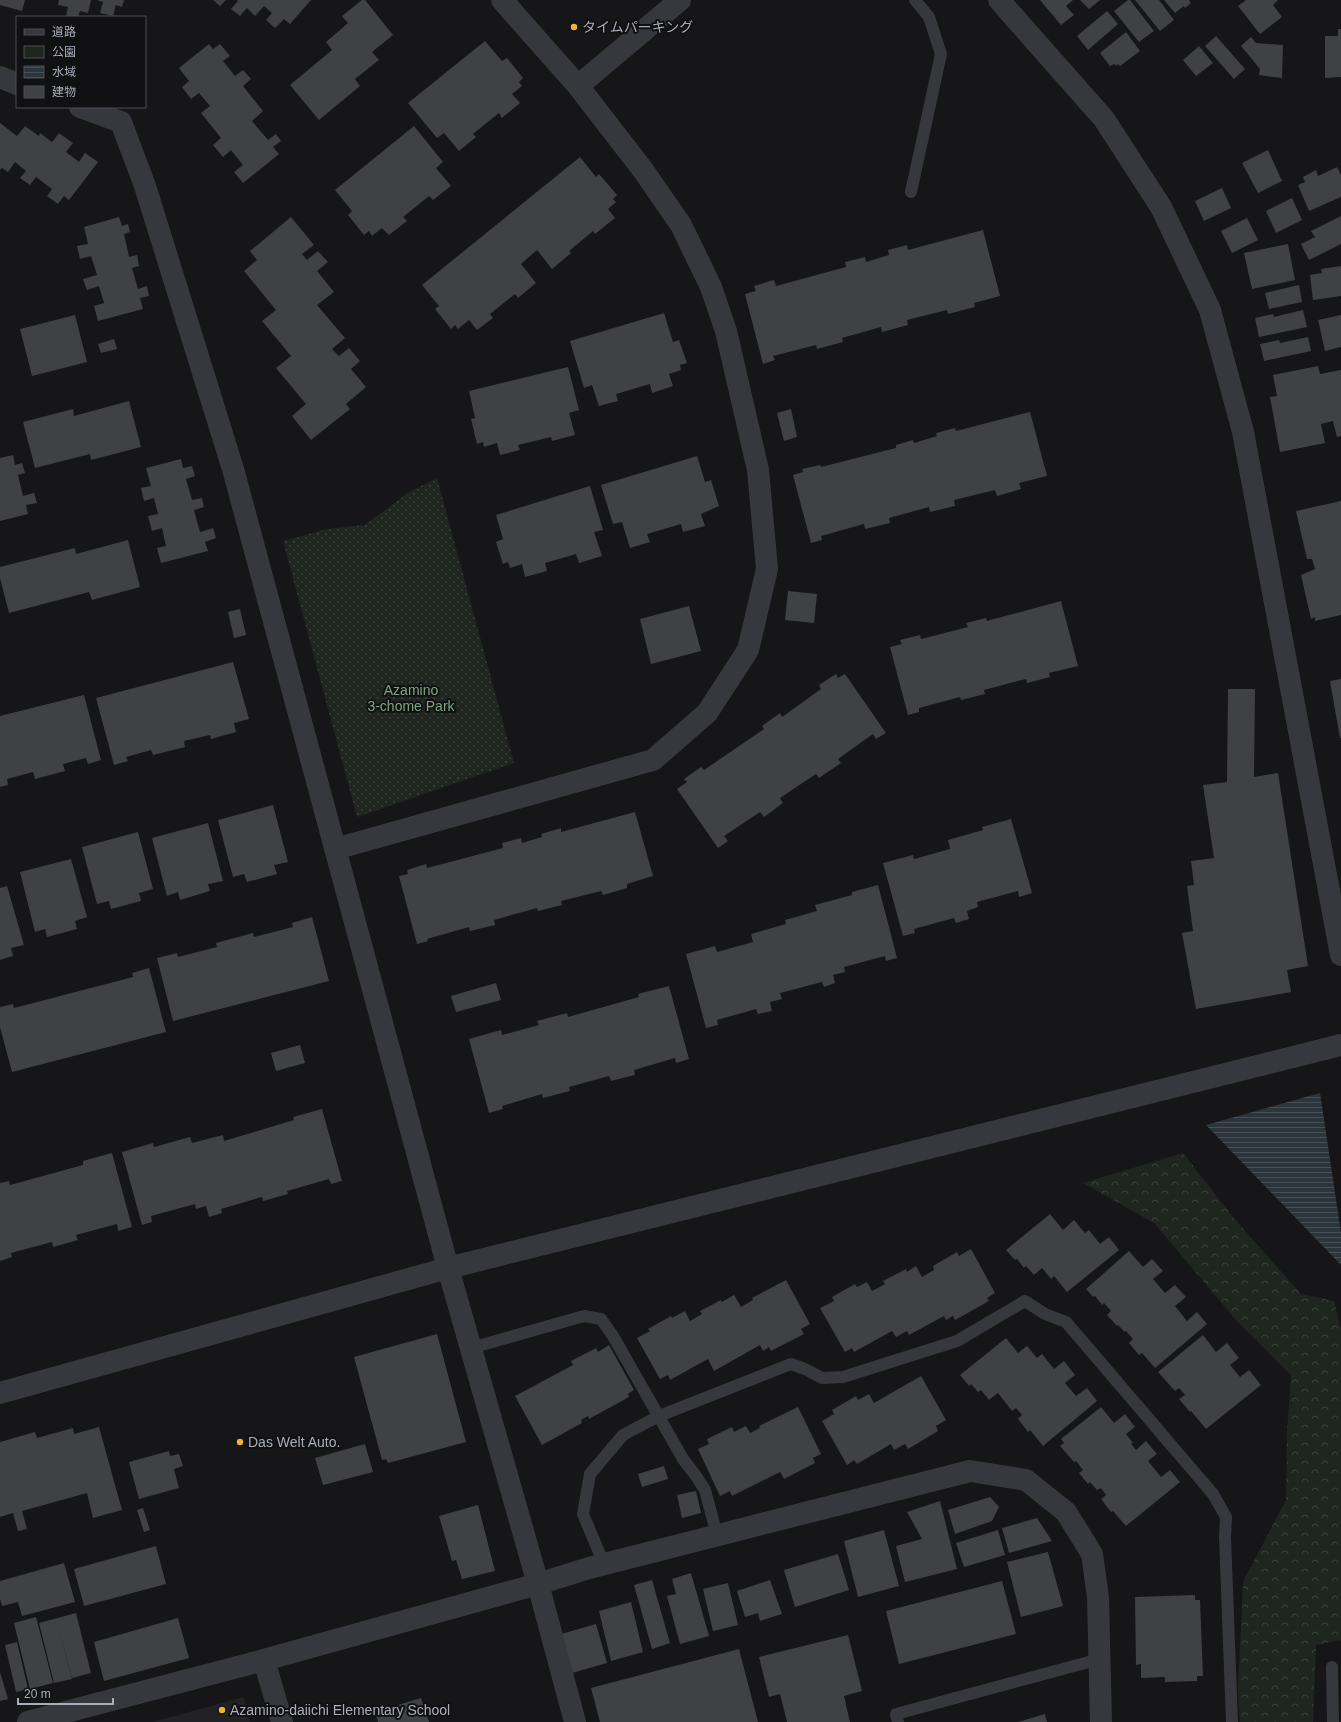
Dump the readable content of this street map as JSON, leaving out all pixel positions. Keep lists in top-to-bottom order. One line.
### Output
{"parks":["Azamino 3-chome Park"],"places":["タイムパーキング","Das Welt Auto.","Azamino-daiichi Elementary School"],"legend":["道路","公園","水域","建物"],"scale_bar":"20 m"}
